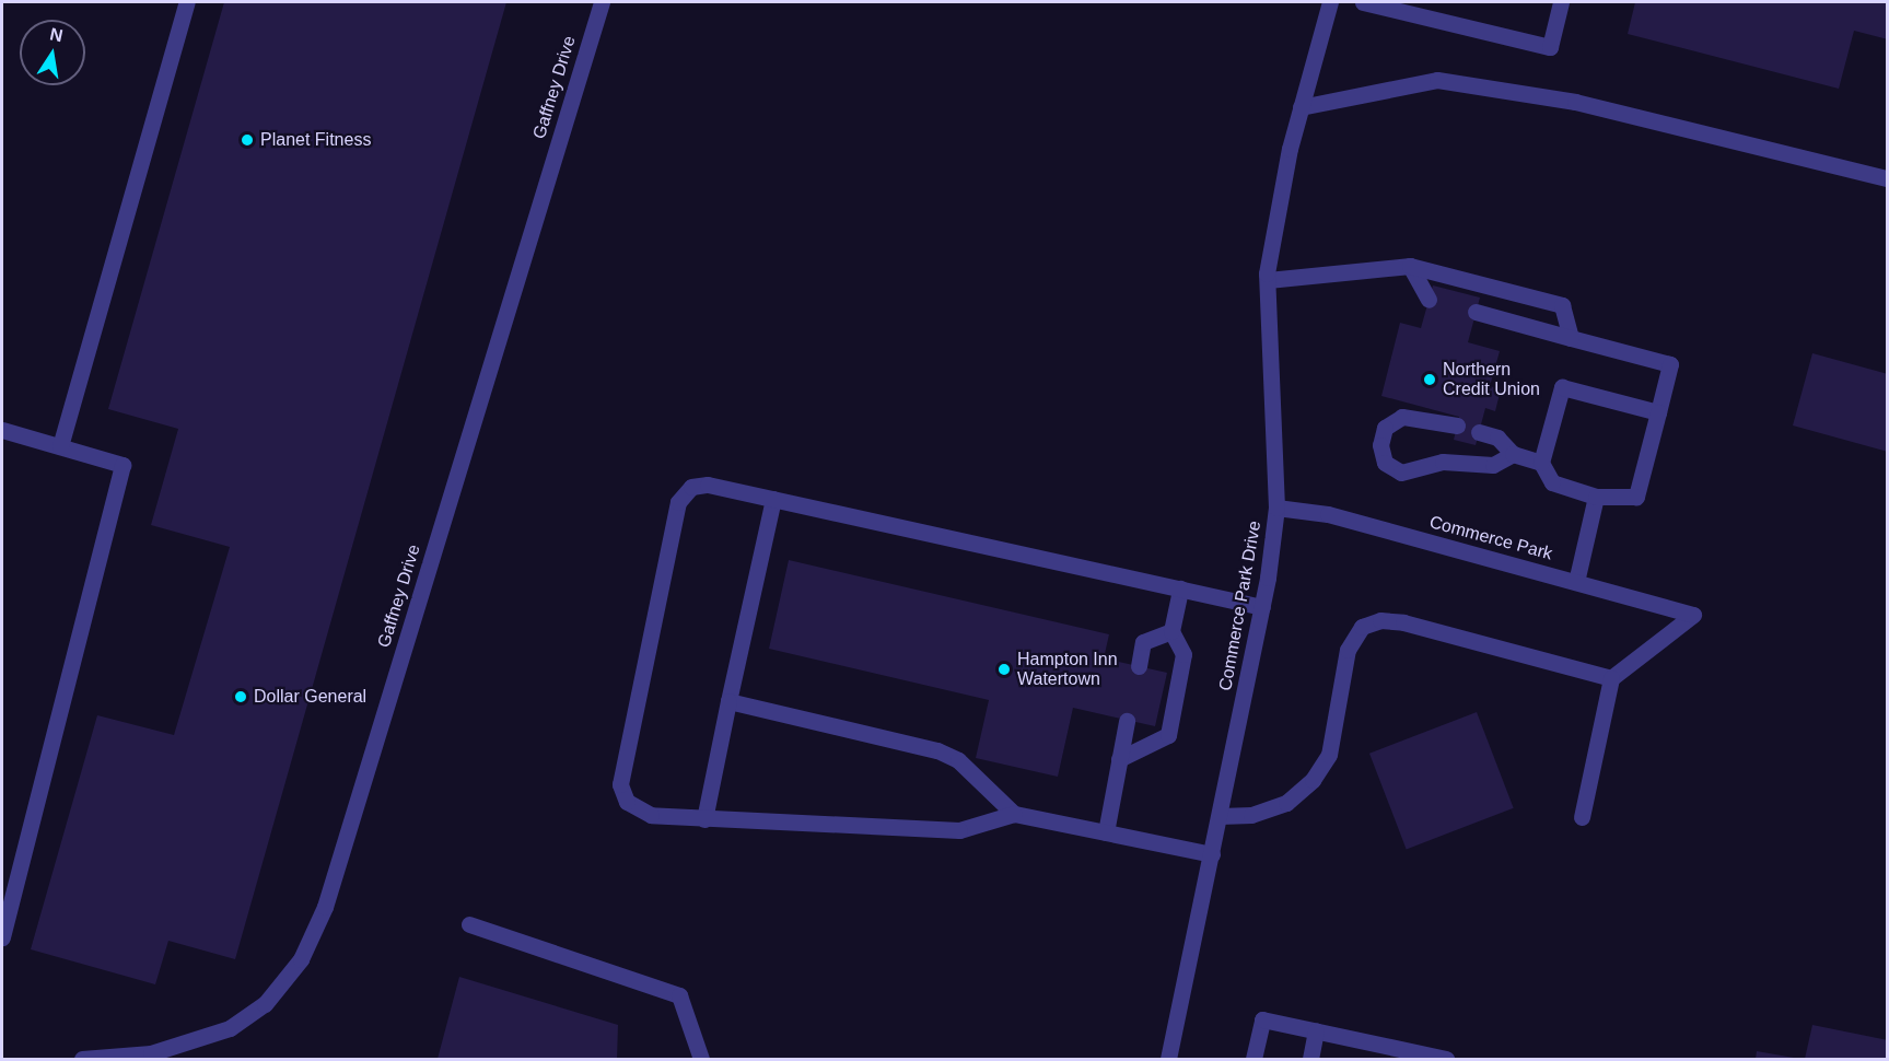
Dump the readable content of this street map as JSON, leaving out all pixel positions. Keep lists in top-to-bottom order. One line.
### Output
{"streets":{"street":["Gaffney Drive","Commerce Park","Commerce Park Drive"]},"crossings":[["Commerce Park","Commerce Park Drive"]],"places":["Planet Fitness","Northern Credit Union","Hampton Inn Watertown","Dollar General"],"north":"top"}
